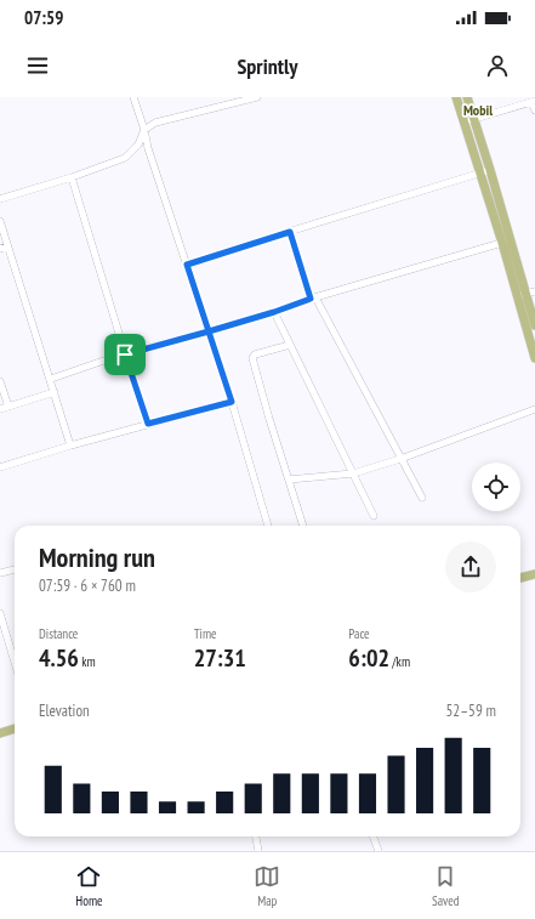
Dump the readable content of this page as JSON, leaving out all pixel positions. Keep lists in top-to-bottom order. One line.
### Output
{"districts":["Mobil"],"page":{"status":"07:59","header":"Sprintly","heading":["Morning run","07:59 · 6 × 760 m"],"stats":[["Distance","4.56 km"],["Time","27:31"],["Pace","6:02 /km"]],"chart":["Elevation","52–59 m"],"tabs":["Home","Map","Saved"]}}
